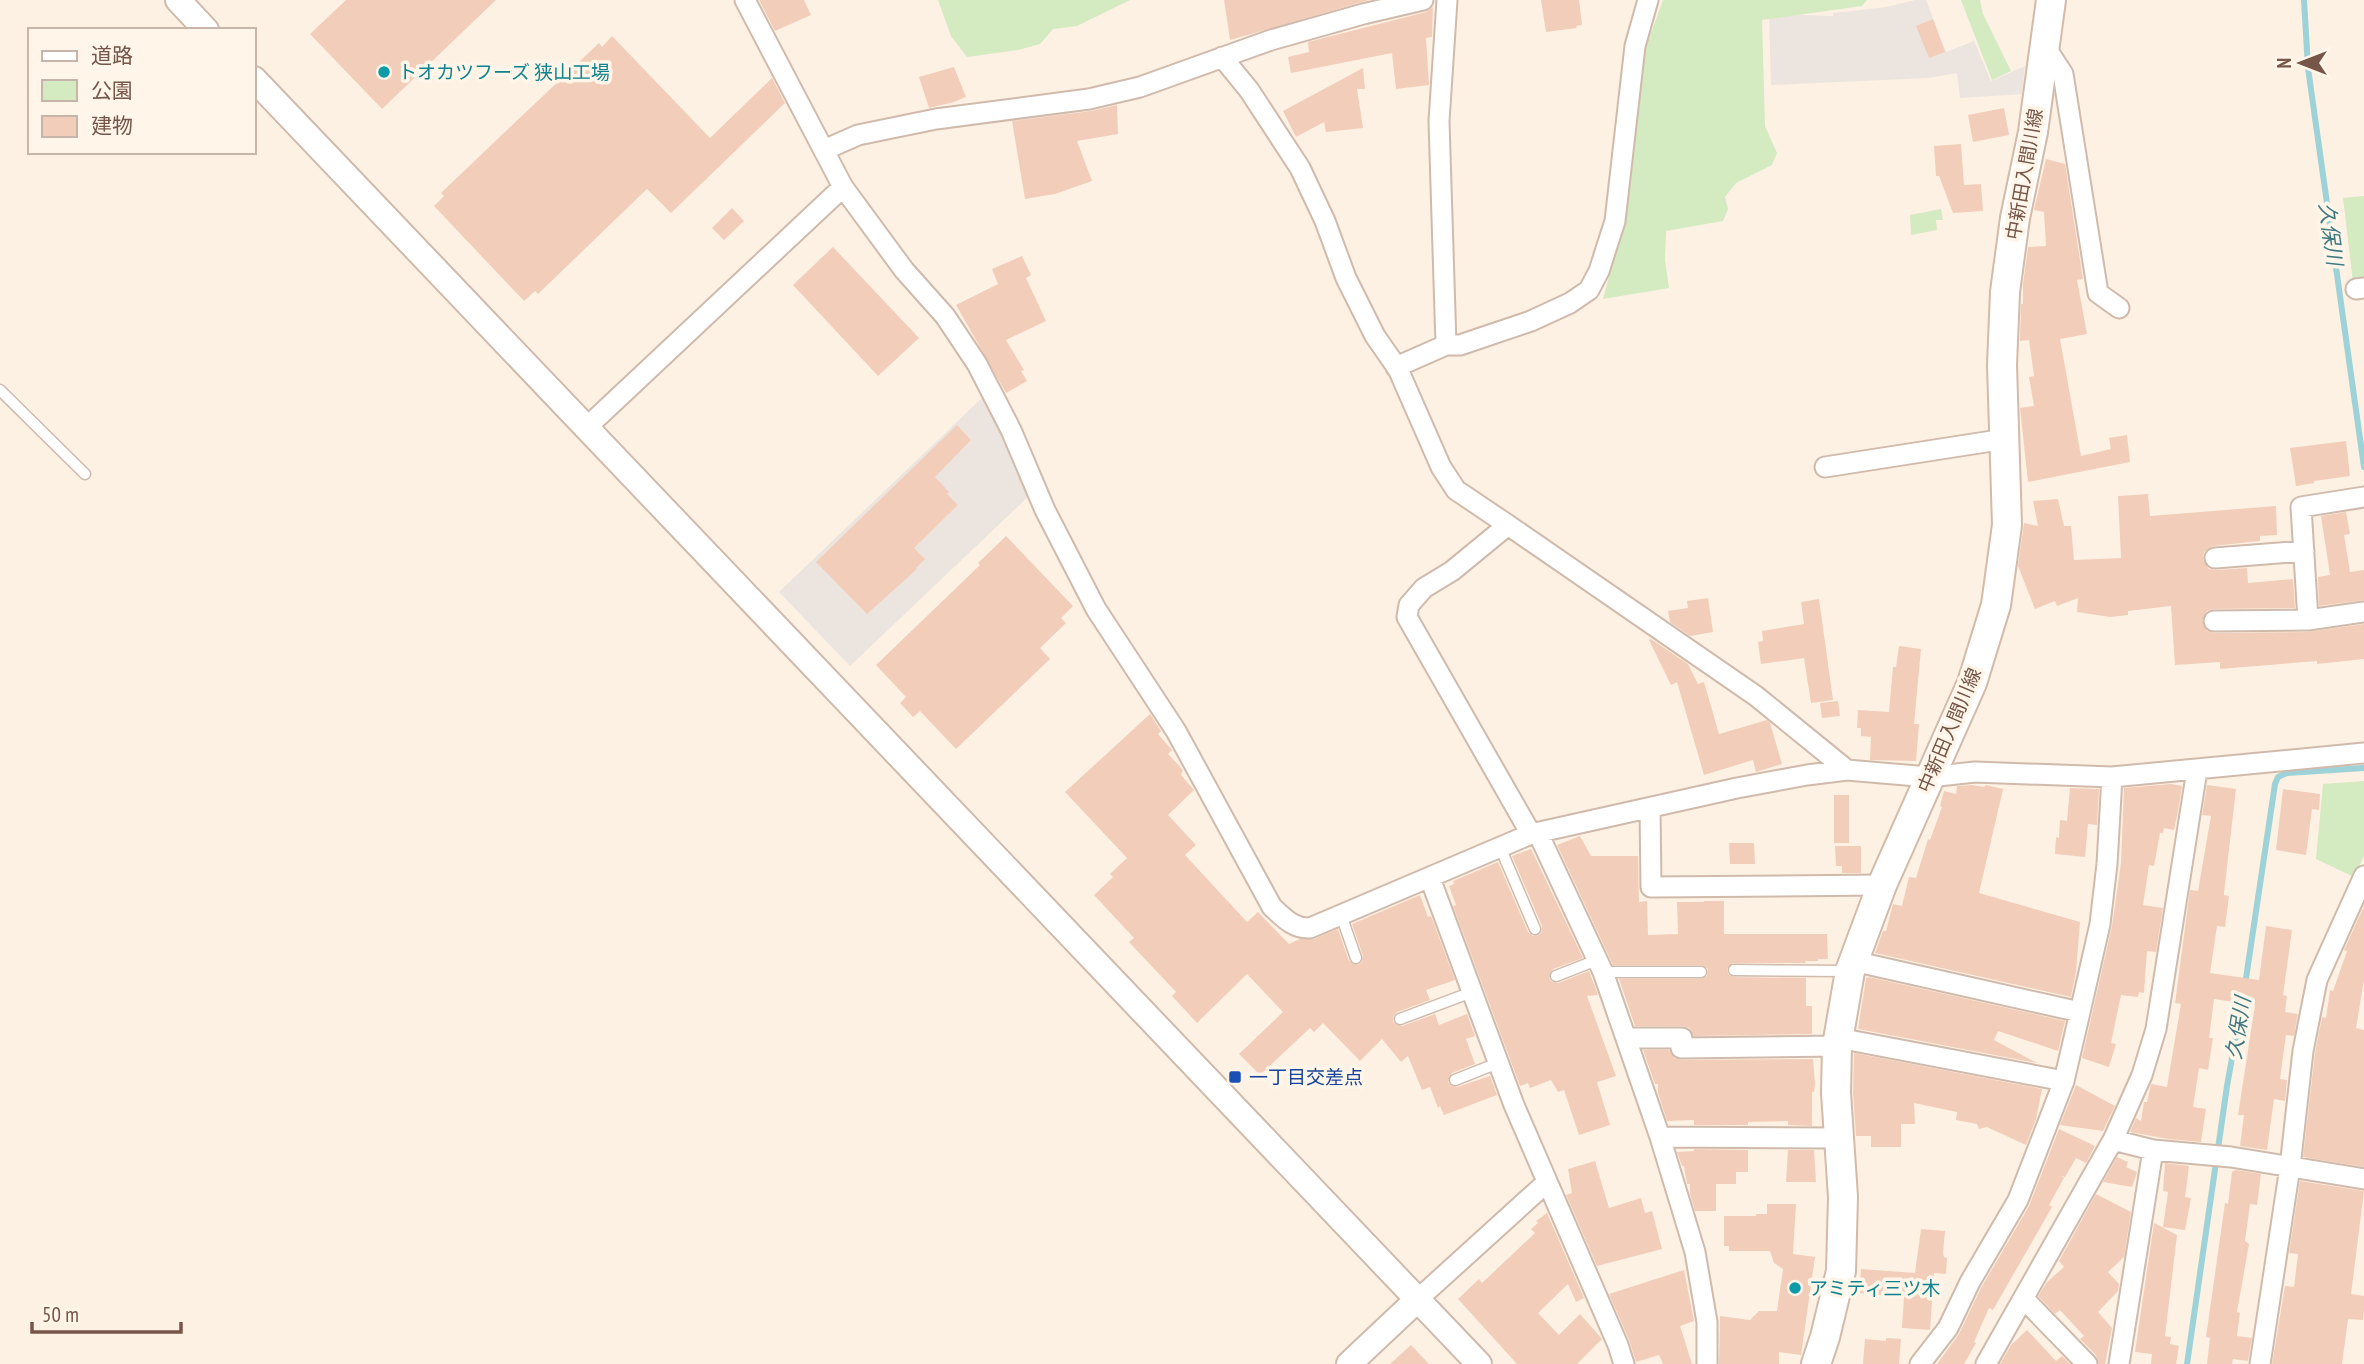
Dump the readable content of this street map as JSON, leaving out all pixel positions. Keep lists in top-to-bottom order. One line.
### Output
{"streets":{"main road":["中新田入間川線"]},"water":["久保川"],"places":{"other":["トオカツフーズ 狭山工場","アミティ三ツ木"],"transit":["一丁目交差点"]},"legend":["道路","公園","建物"],"scale_bar":"50 m","north":"left"}
